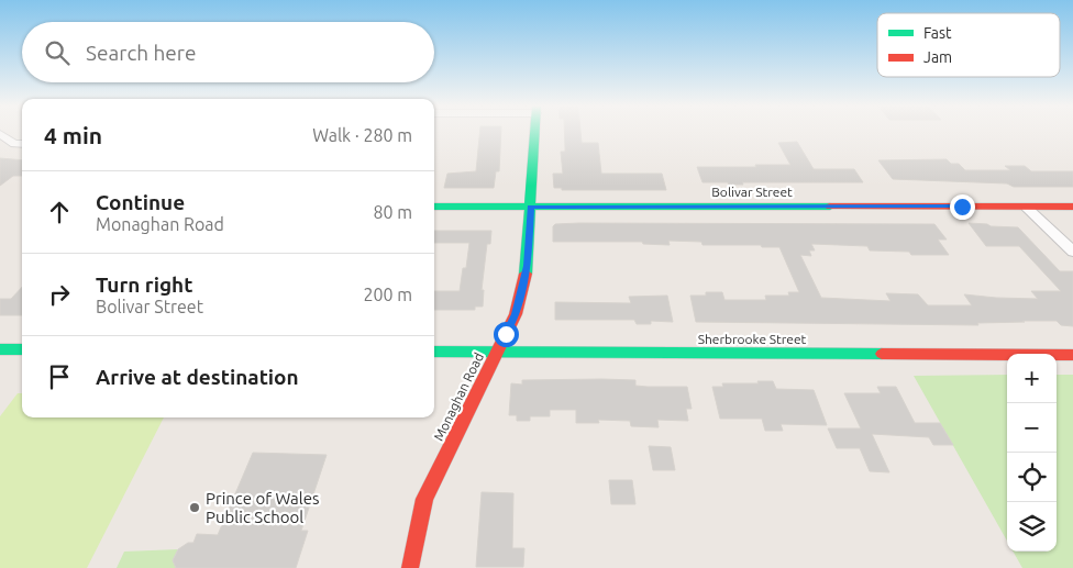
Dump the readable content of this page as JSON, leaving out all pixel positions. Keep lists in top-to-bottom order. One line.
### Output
{"streets":{"main road":["Bolivar Street","Sherbrooke Street","Monaghan Road"]},"crossings":[["Bolivar Street","Monaghan Road"],["Sherbrooke Street","Monaghan Road"]],"places":["Prince of Wales Public School"],"legend":["Fast","Jam"],"page":{"search":"Search here","heading":["4 min","Walk · 280 m"],"list":[["Continue","Monaghan Road","80 m"],["Turn right","Bolivar Street","200 m"],"Arrive at destination"],"map_buttons":["+","−"]}}
